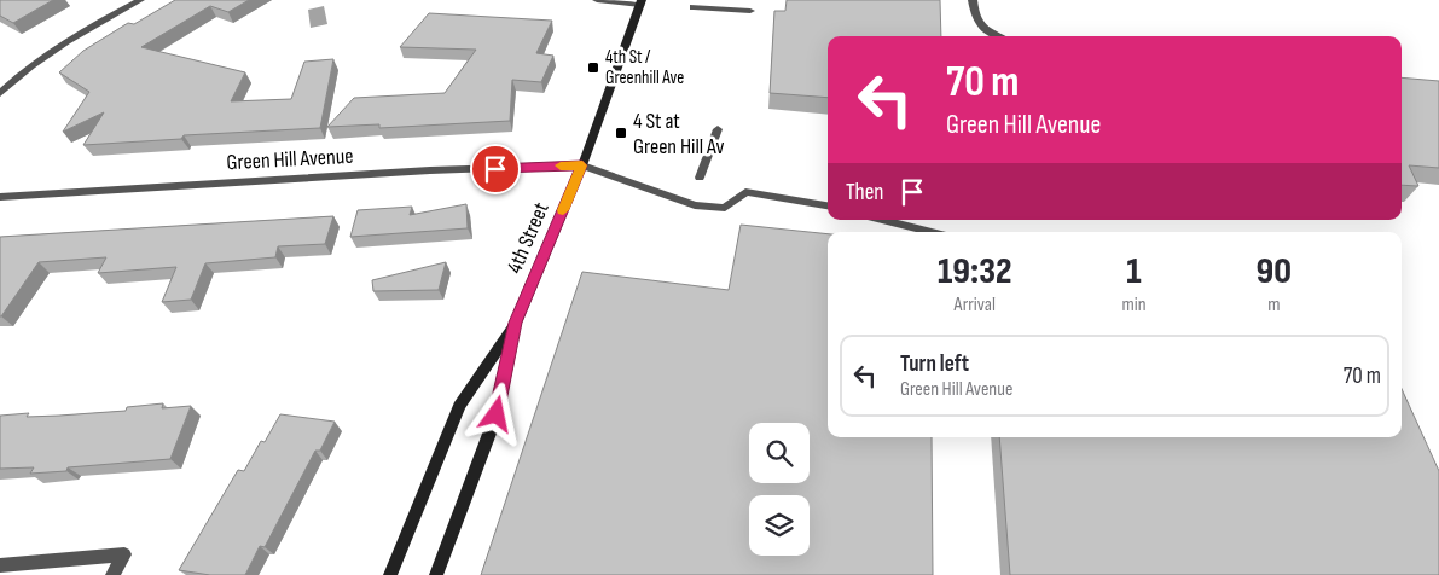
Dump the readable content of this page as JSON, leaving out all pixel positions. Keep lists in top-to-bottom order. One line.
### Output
{"streets":{"street":["Green Hill Avenue","4th Street"]},"crossings":[["Green Hill Avenue","4th Street"]],"places":{"transit":["4th St / Greenhill Ave","4 St at Green Hill Av"]},"page":{"turn":["70 m","Green Hill Avenue"],"then":"Then","eta":["19:32","Arrival","1","min","90","m"],"list":[{"name":"Turn left","note":"Green Hill Avenue","value":"70 m"}]}}
